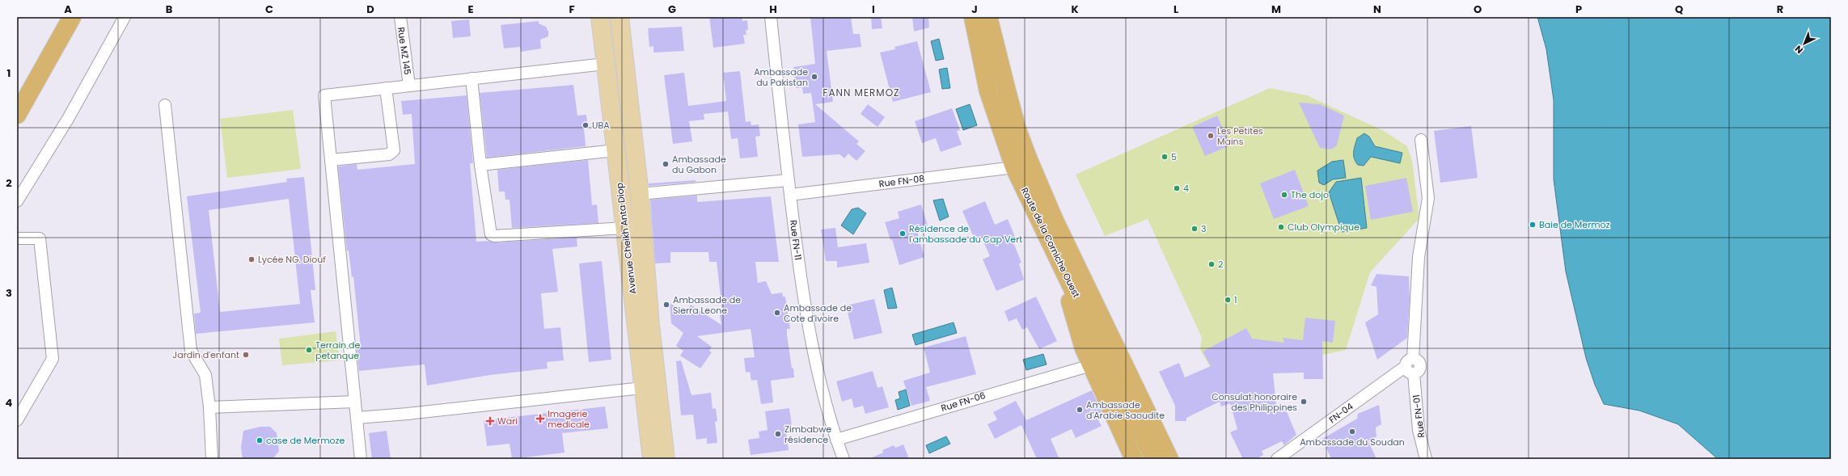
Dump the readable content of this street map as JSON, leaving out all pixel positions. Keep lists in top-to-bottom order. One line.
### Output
{"streets":{"highway":["Route de la Corniche Ouest"],"main road":["Avenue Cheikh Anta Diop"],"street":["Rue MZ 145","Rue FN-08","Rue FN-11","Rue FN-06","FN-04","Rue FN-01"]},"crossings":[["Rue FN-08","Rue FN-11"],["Rue FN-08","Route de la Corniche Ouest"],["Rue FN-11","Rue FN-06"],["FN-04","Rue FN-01"]],"districts":["FANN MERMOZ"],"places":{"other":["Ambassade du Pakistan","UBA","Les Petites Mains","5","Ambassade du Gabon","4","The dojo","Baie de Mermoz","Club Olympique","3","Résidence de l'ambassade du Cap Vert","Lycée NG. Diouf","2","1","Ambassade de Sierra Leone","Ambassade de Cote d'ivoire","Terrain de petanque","Jardin d'enfant","Consulat honoraire des Philippines","Ambassade d'Arabie Saoudite","Ambassade du Soudan","Zimbabwe résidence","case de Mermoze"],"health":["Imagerie medicale","Wari"]},"north":"bottom left","grid":{"columns":["A","B","C","D","E","F","G","H","I","J","K","L","M","N","O","P","Q","R"],"rows":["1","2","3","4"]}}
